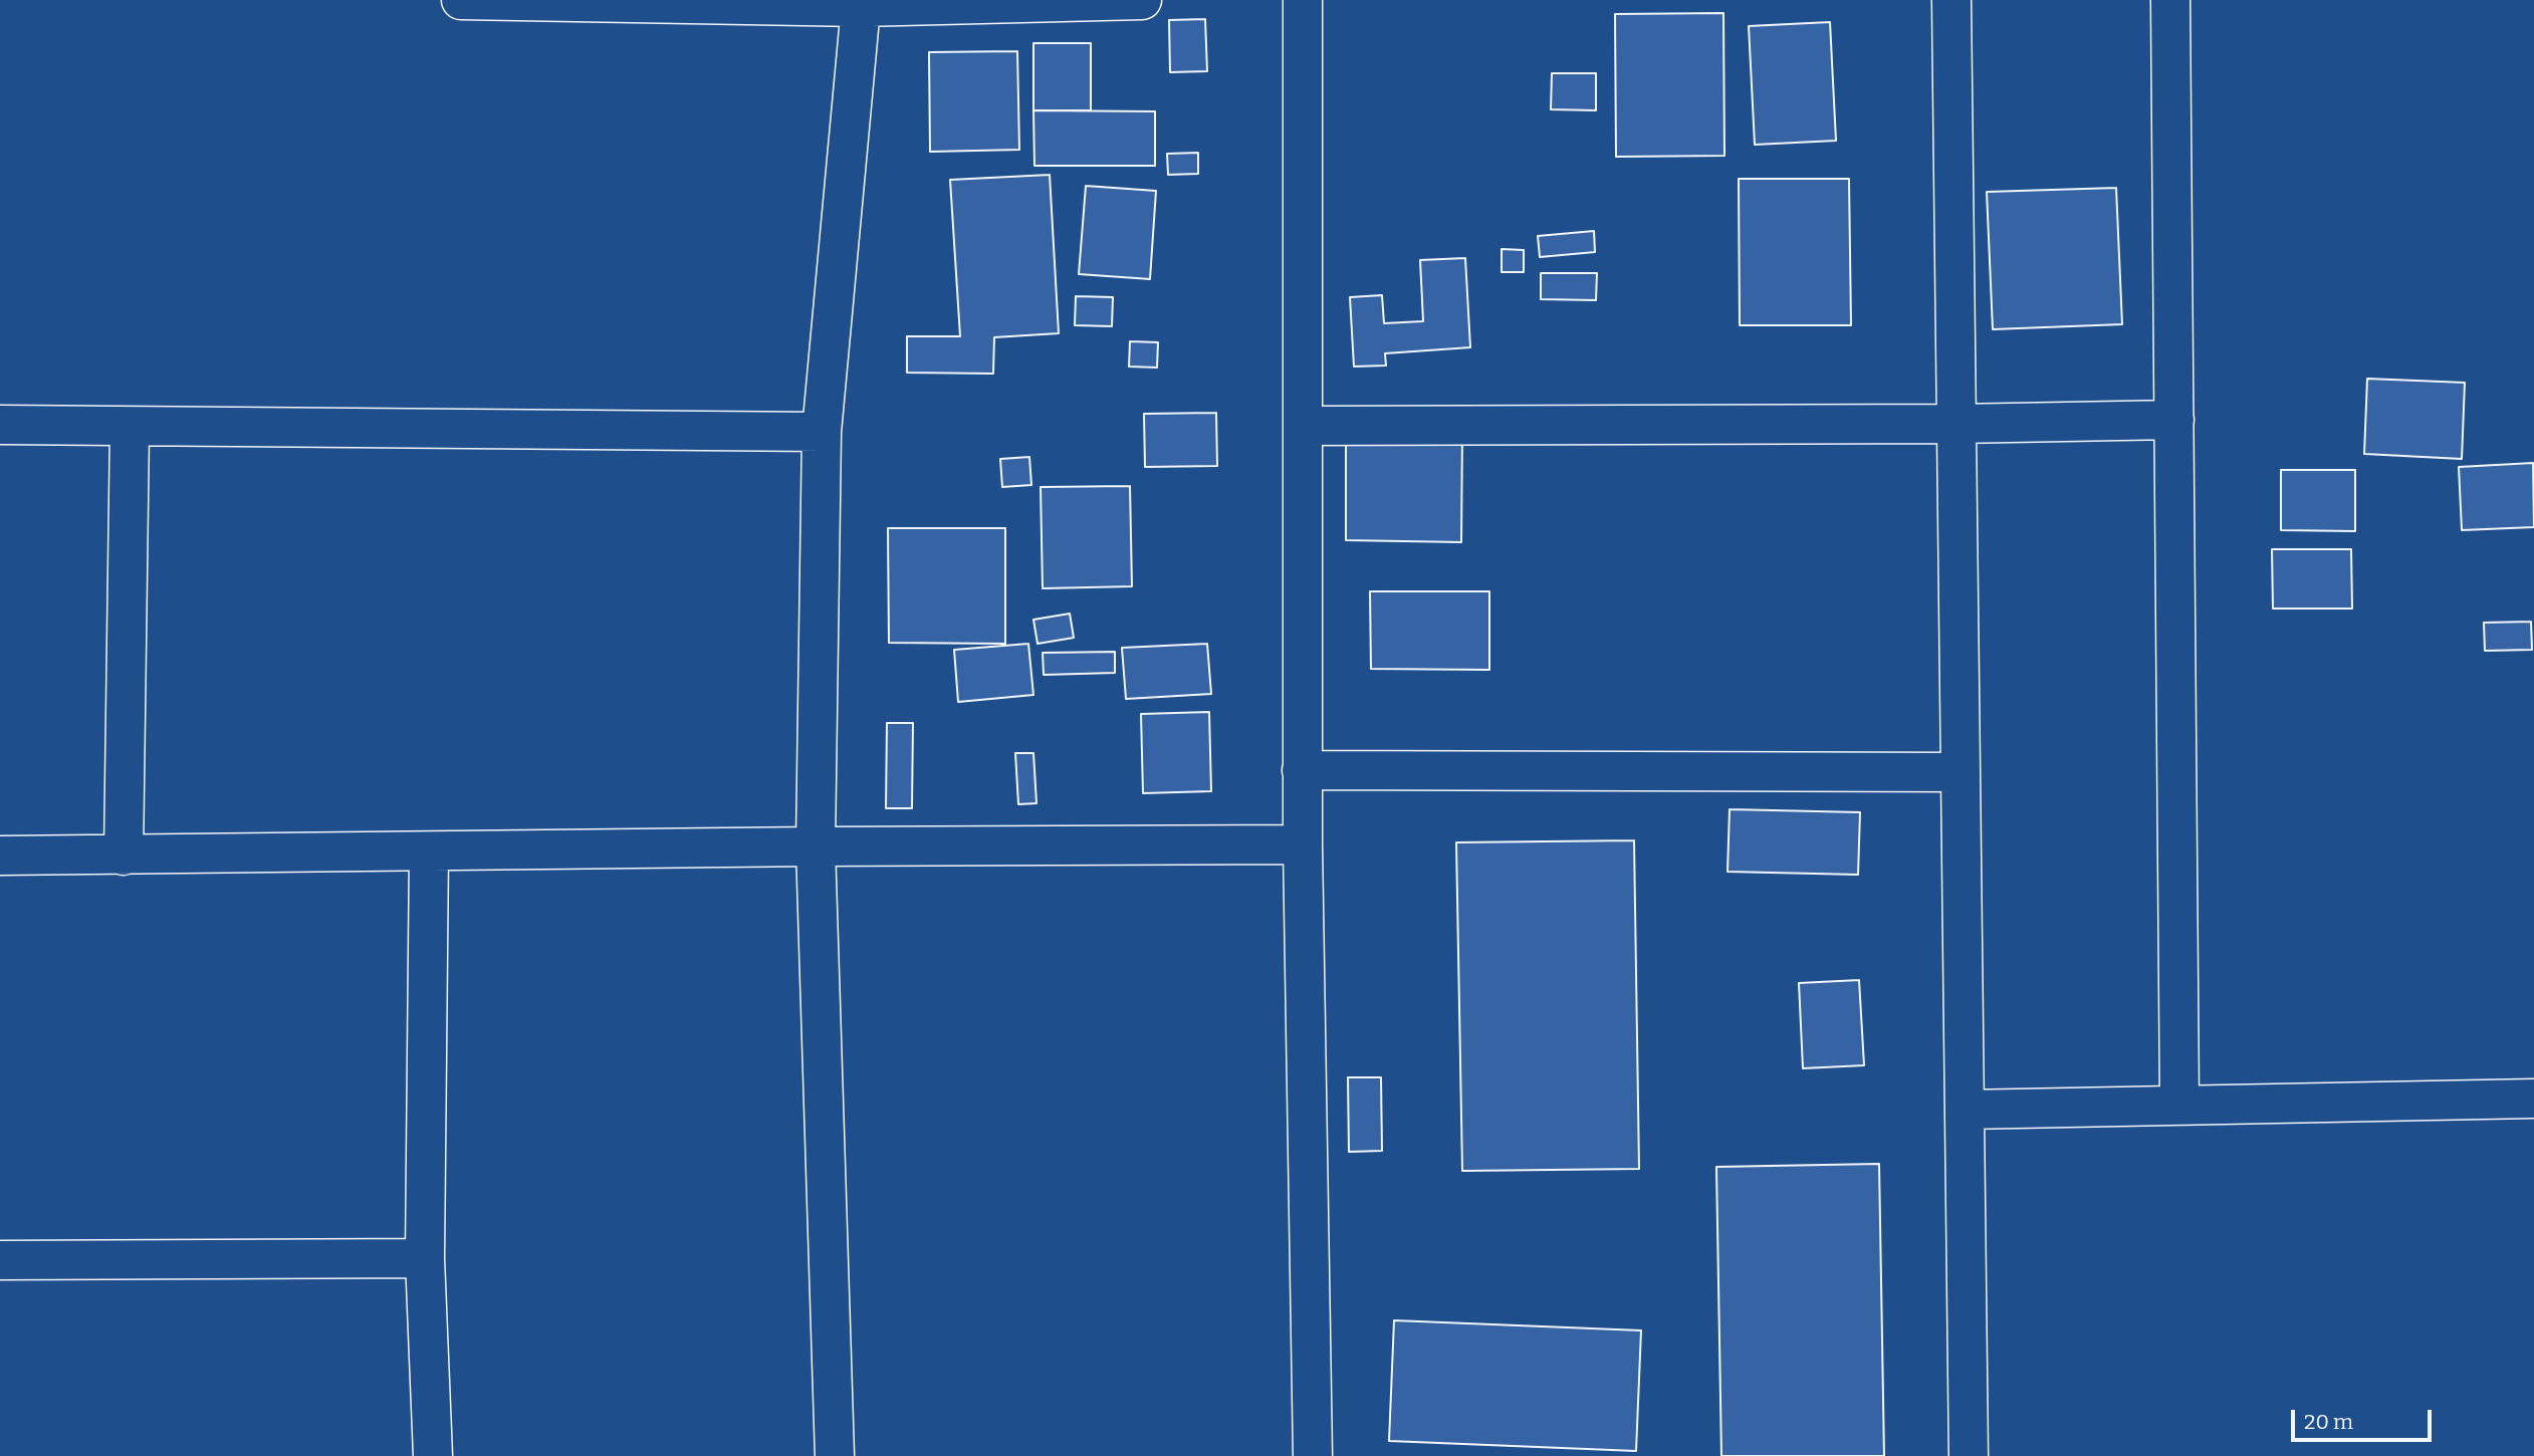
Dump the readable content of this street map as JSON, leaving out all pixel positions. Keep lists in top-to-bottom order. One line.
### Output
{"scale_bar":"20 m"}
